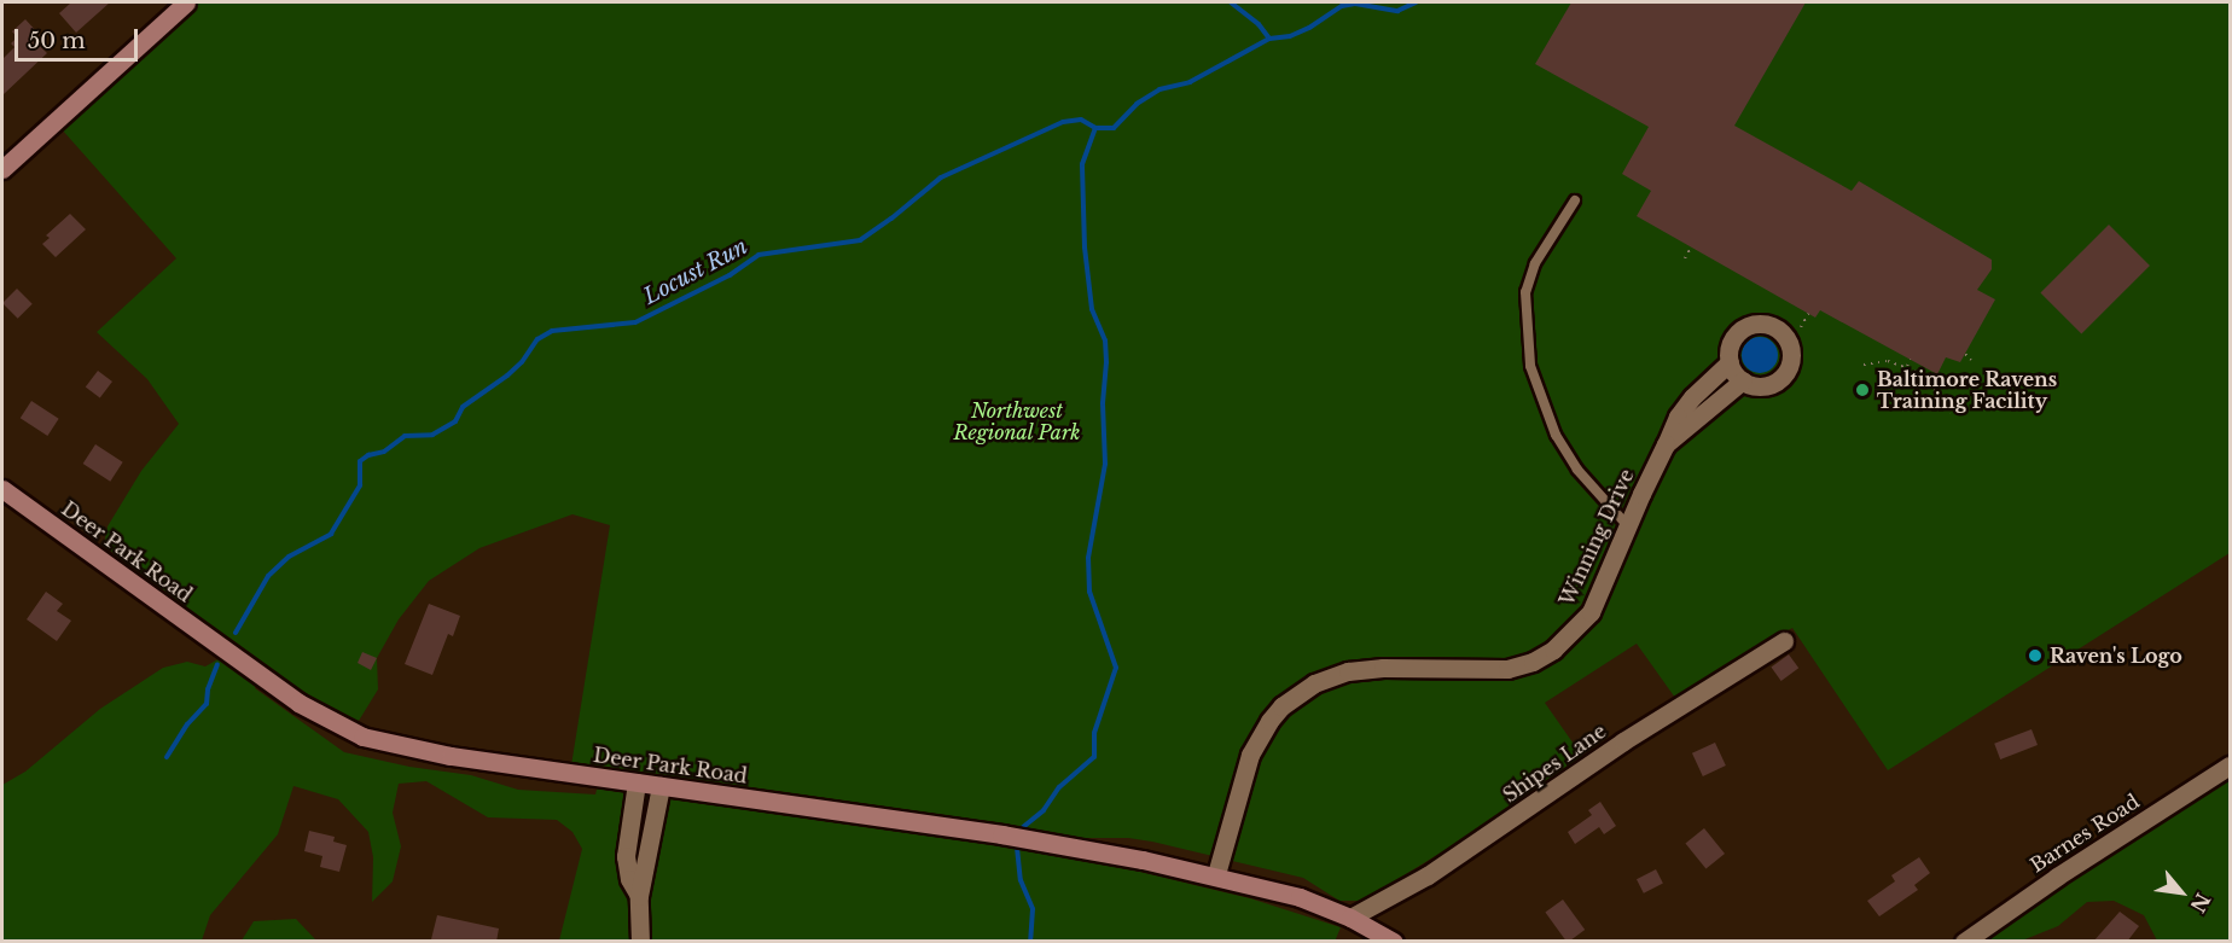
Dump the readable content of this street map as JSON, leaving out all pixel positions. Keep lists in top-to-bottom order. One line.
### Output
{"streets":{"street":["Winning Drive","Deer Park Road","Shipes Lane","Barnes Road"]},"crossings":[["Winning Drive","Deer Park Road"],["Deer Park Road","Shipes Lane"]],"water":["Locust Run"],"parks":["Northwest Regional Park"],"places":["Baltimore Ravens Training Facility","Raven's Logo"],"scale_bar":"50 m","north":"bottom right"}
